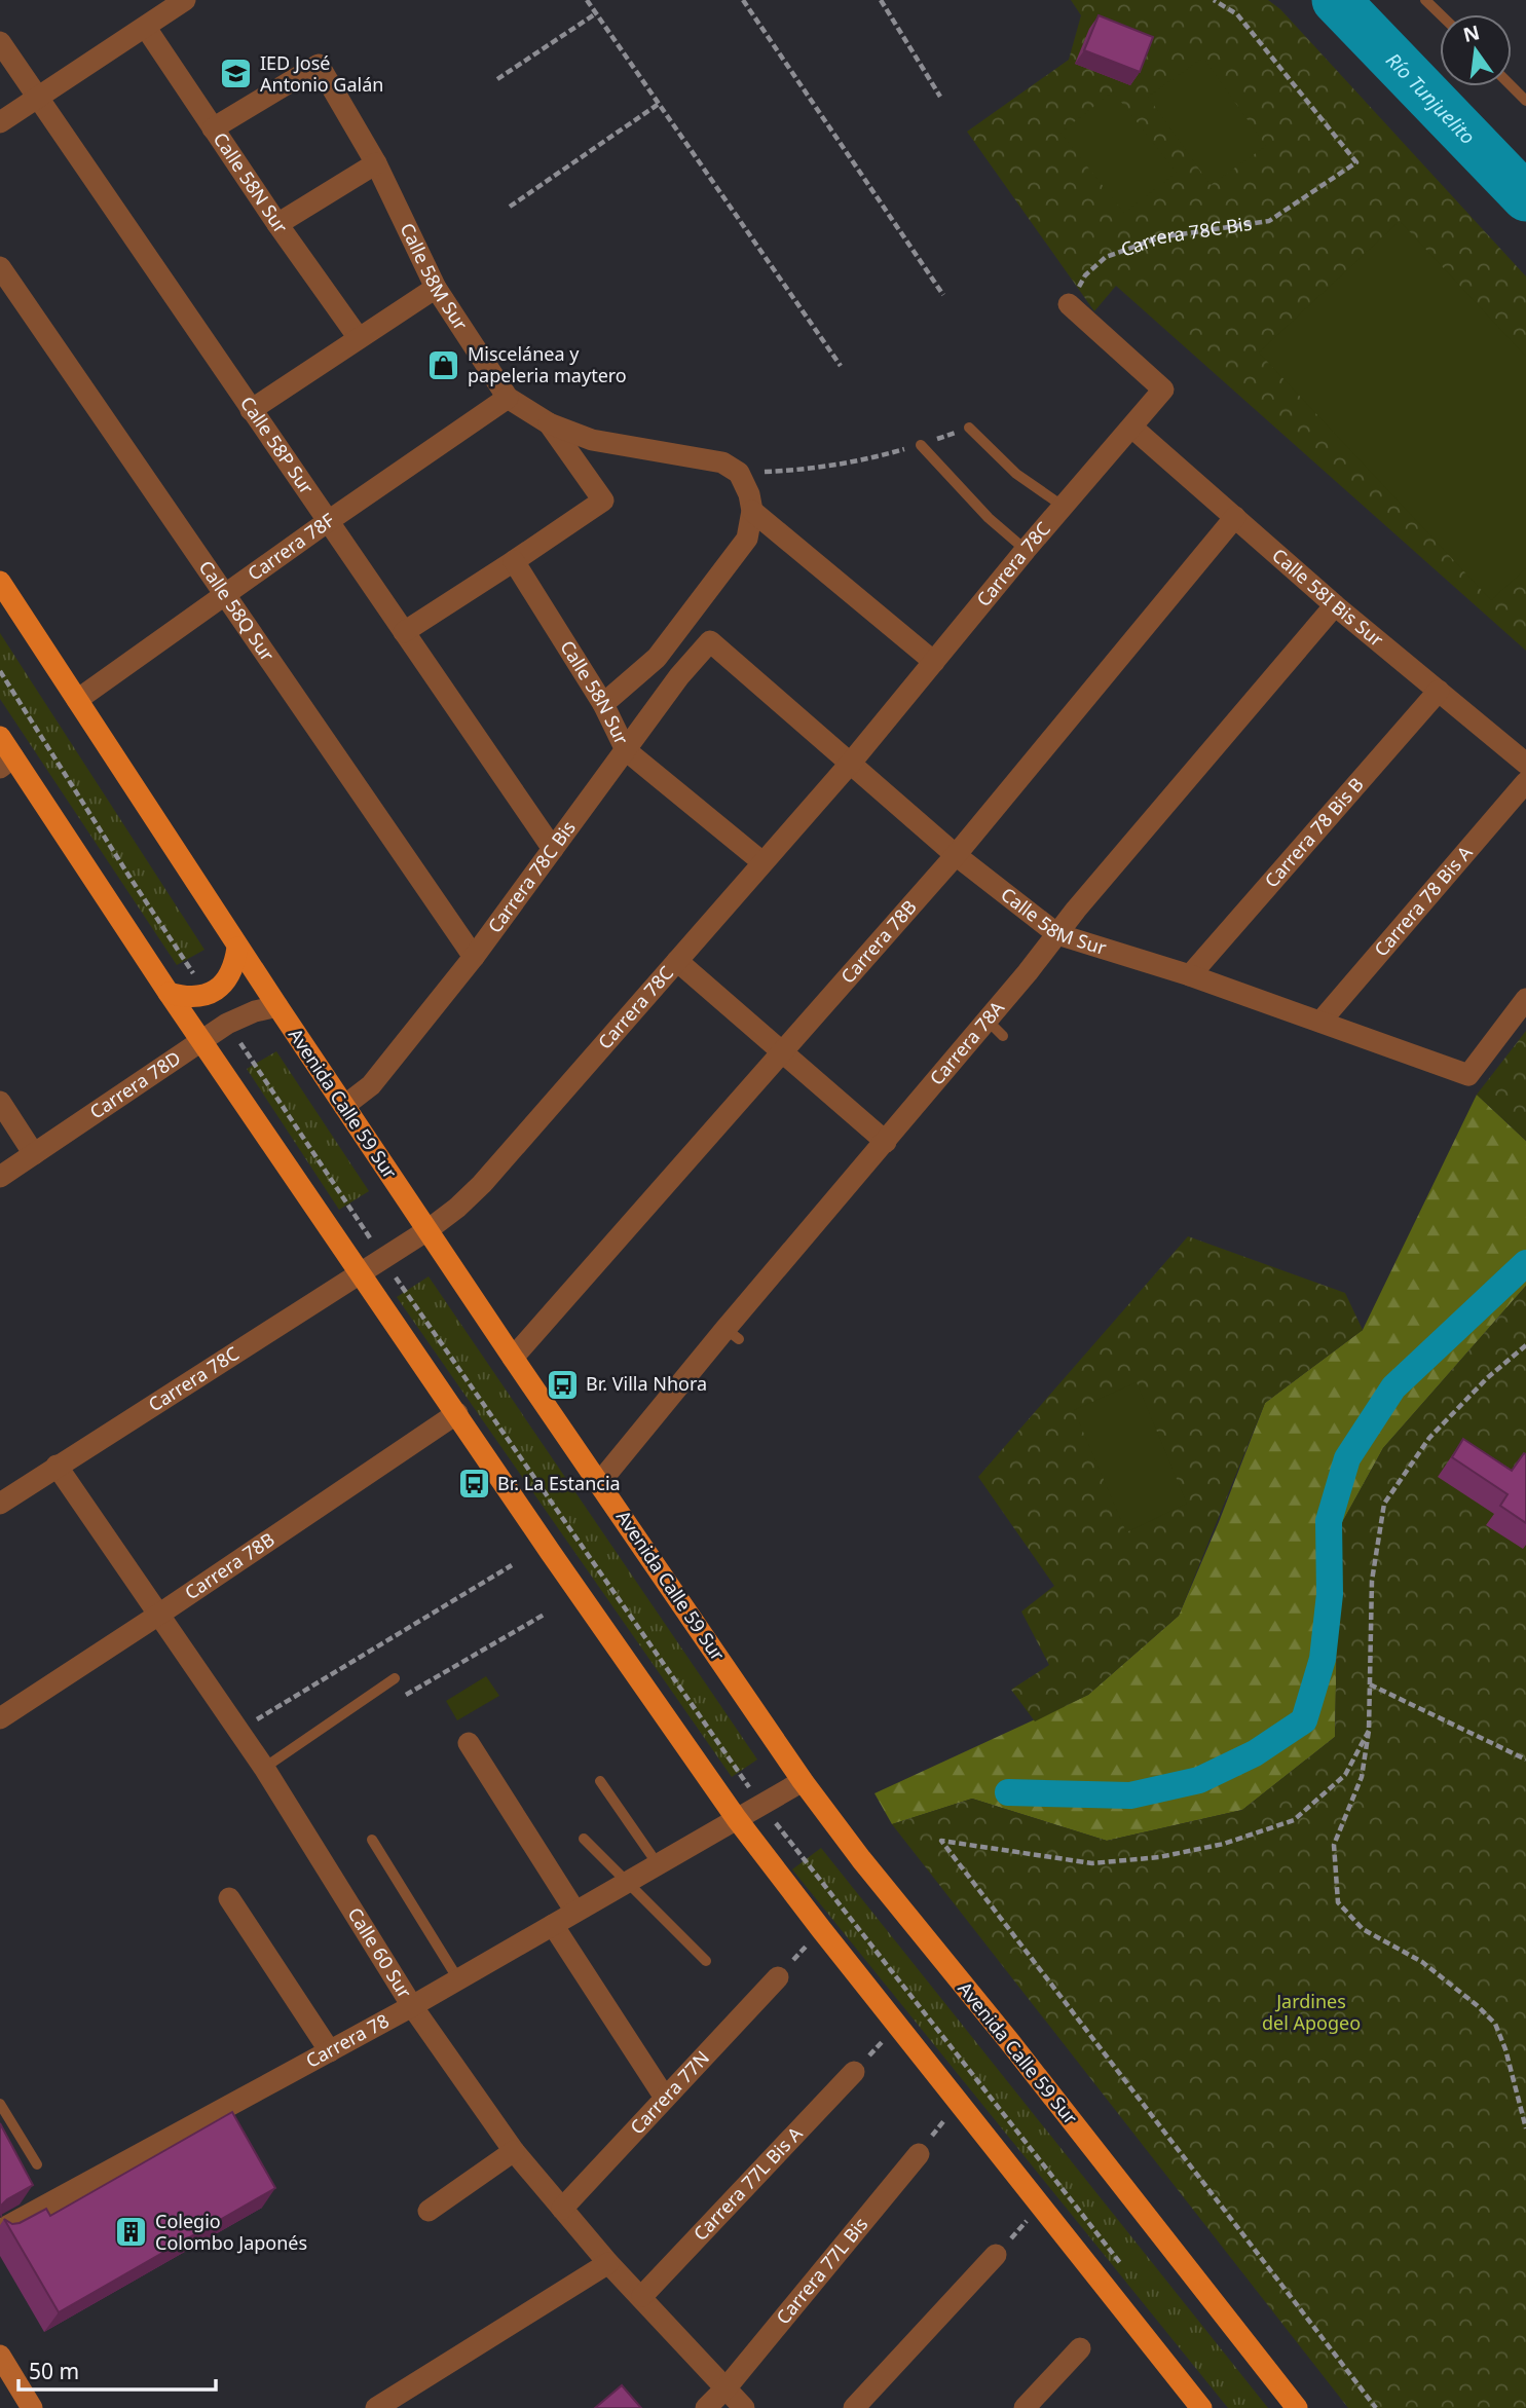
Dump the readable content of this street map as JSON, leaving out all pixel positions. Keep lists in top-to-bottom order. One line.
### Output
{"streets":{"main road":["Avenida Calle 59 Sur"],"street":["Calle 58N Sur","Carrera 78C Bis","Calle 58M Sur","Calle 58P Sur","Carrera 78F","Carrera 78C","Calle 58I Bis Sur","Calle 58Q Sur","Carrera 78 Bis B","Carrera 78 Bis A","Carrera 78B","Carrera 78A","Carrera 78D","Calle 60 Sur","Carrera 78","Carrera 77N","Carrera 77L Bis A","Carrera 77L Bis"]},"crossings":[["Calle 58N Sur","Carrera 78C Bis"],["Calle 58N Sur","Calle 58M Sur"],["Calle 58N Sur","Carrera 78C"],["Carrera 78C Bis","Calle 58M Sur"],["Carrera 78C Bis","Calle 58P Sur"],["Carrera 78C Bis","Carrera 78C"],["Carrera 78C Bis","Calle 58Q Sur"],["Carrera 78C Bis","Avenida Calle 59 Sur"],["Calle 58M Sur","Carrera 78F"],["Calle 58M Sur","Carrera 78C"],["Calle 58M Sur","Carrera 78 Bis B"],["Calle 58M Sur","Carrera 78 Bis A"],["Calle 58M Sur","Carrera 78B"],["Calle 58M Sur","Carrera 78A"],["Calle 58P Sur","Carrera 78F"],["Carrera 78F","Calle 58Q Sur"],["Carrera 78F","Avenida Calle 59 Sur"],["Carrera 78C","Calle 58I Bis Sur"],["Carrera 78C","Avenida Calle 59 Sur"],["Carrera 78C","Calle 60 Sur"],["Calle 58I Bis Sur","Carrera 78 Bis B"],["Calle 58I Bis Sur","Carrera 78B"],["Calle 58I Bis Sur","Carrera 78A"],["Carrera 78B","Avenida Calle 59 Sur"],["Carrera 78B","Calle 60 Sur"],["Carrera 78A","Avenida Calle 59 Sur"],["Carrera 78D","Avenida Calle 59 Sur"],["Avenida Calle 59 Sur","Carrera 78"],["Calle 60 Sur","Carrera 78"],["Calle 60 Sur","Carrera 77N"],["Calle 60 Sur","Carrera 77L Bis A"],["Calle 60 Sur","Carrera 77L Bis"]],"water":["Río Tunjuelito"],"parks":["Jardines del Apogeo"],"places":{"school or university":["IED José Antonio Galán"],"shop":["Miscelánea y papeleria maytero"],"bus stop":["Br. Villa Nhora","Br. La Estancia"],"building":["Colegio Colombo Japonés"]},"scale_bar":"50 m","north":"top"}
